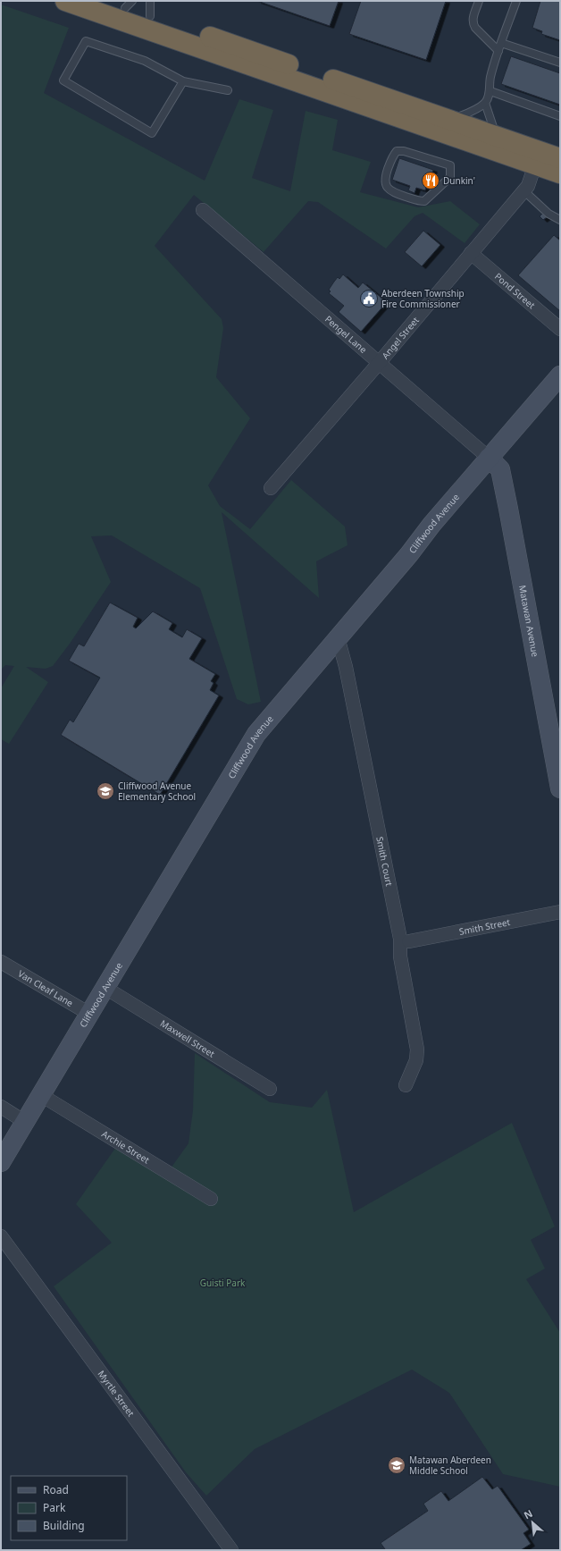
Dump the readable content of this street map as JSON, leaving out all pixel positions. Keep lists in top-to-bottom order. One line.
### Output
{"streets":{"main road":["Cliffwood Avenue","Matawan Avenue"],"street":["Pond Street","Pengel Lane","Angel Street","Smith Court","Smith Street","Van Cleaf Lane","Maxwell Street","Archie Street","Myrtle Street"]},"crossings":[["Pond Street","Angel Street"],["Pengel Lane","Angel Street"],["Pengel Lane","Cliffwood Avenue"],["Pengel Lane","Matawan Avenue"],["Cliffwood Avenue","Matawan Avenue"],["Cliffwood Avenue","Smith Court"],["Cliffwood Avenue","Van Cleaf Lane"],["Cliffwood Avenue","Maxwell Street"],["Cliffwood Avenue","Archie Street"]],"parks":["Guisti Park"],"places":{"restaurant":["Dunkin'"],"public building":["Aberdeen Township Fire Commissioner"],"school or university":["Cliffwood Avenue Elementary School","Matawan Aberdeen Middle School"]},"legend":["Road","Park","Building"],"north":"top left"}
